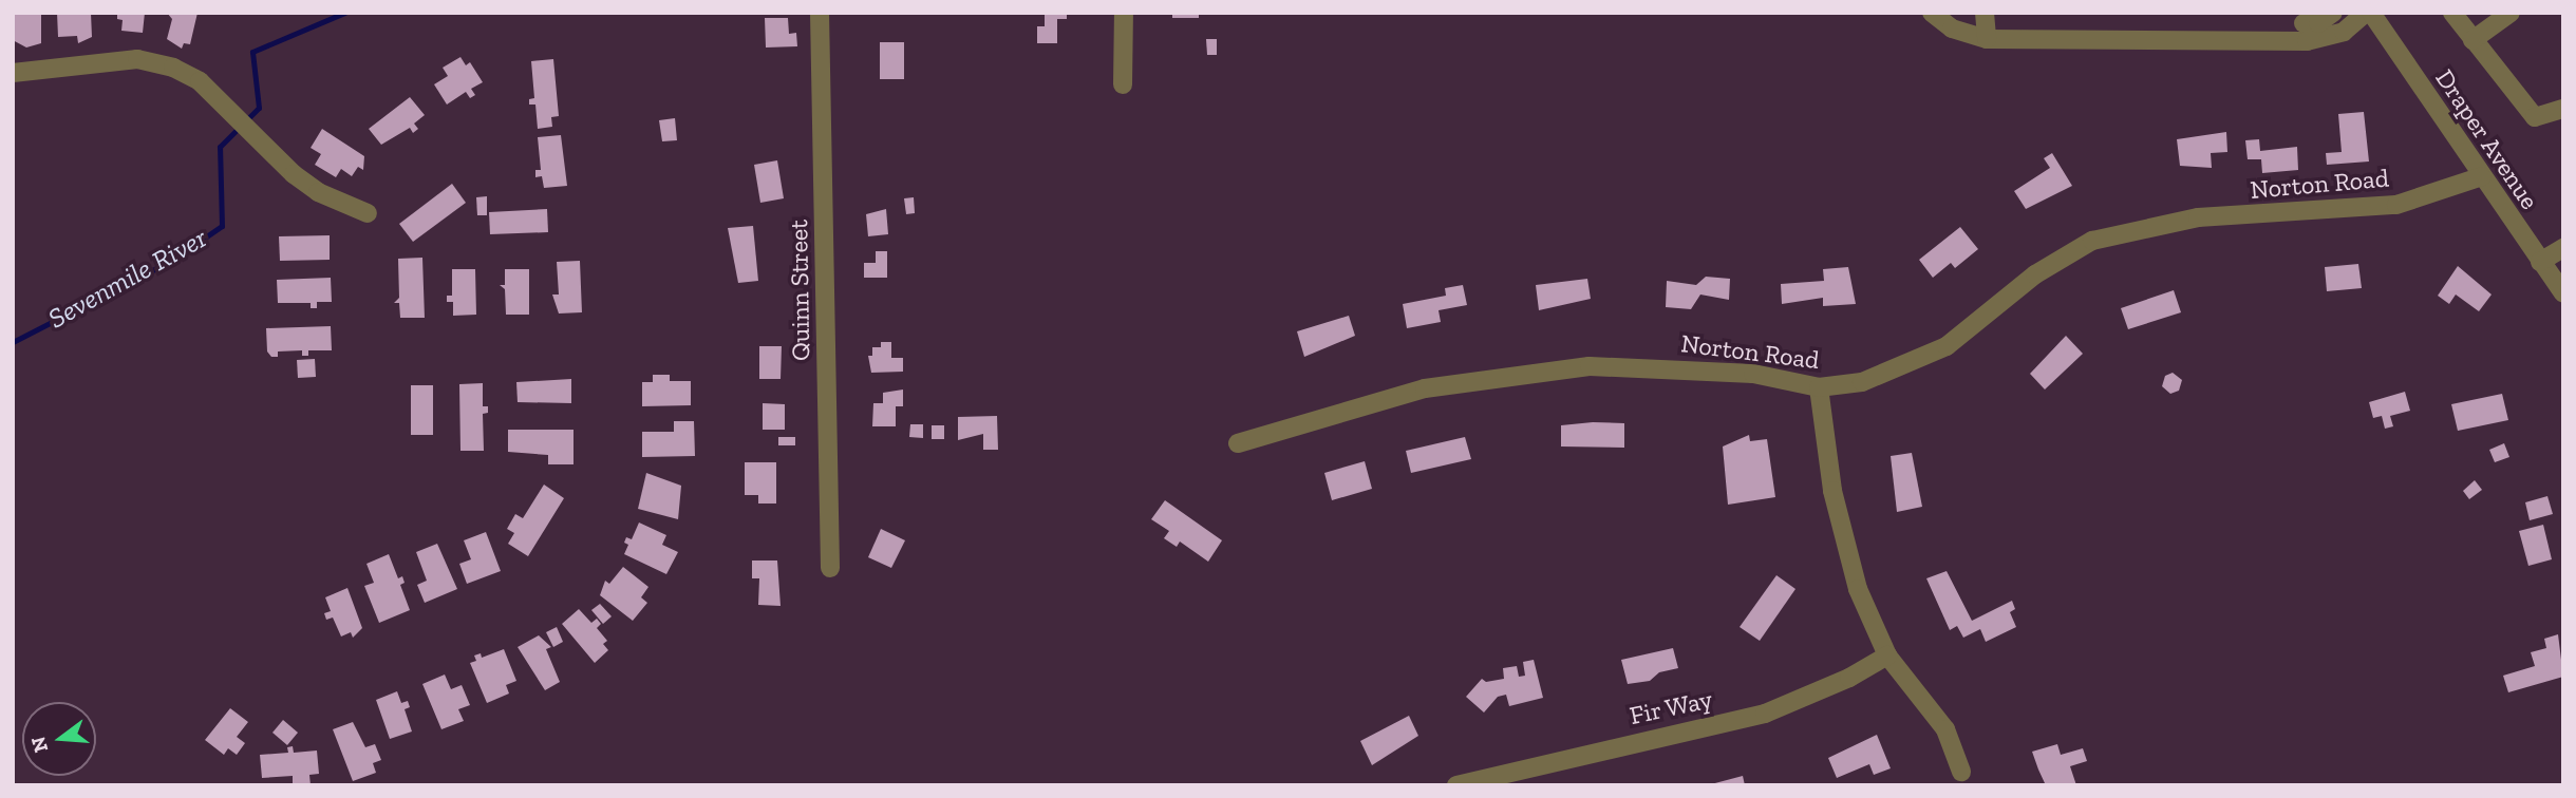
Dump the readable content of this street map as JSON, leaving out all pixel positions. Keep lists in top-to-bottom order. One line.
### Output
{"streets":{"street":["Draper Avenue","Norton Road","Quinn Street","Fir Way"]},"crossings":[["Draper Avenue","Norton Road"]],"water":["Sevenmile River"],"north":"left"}
